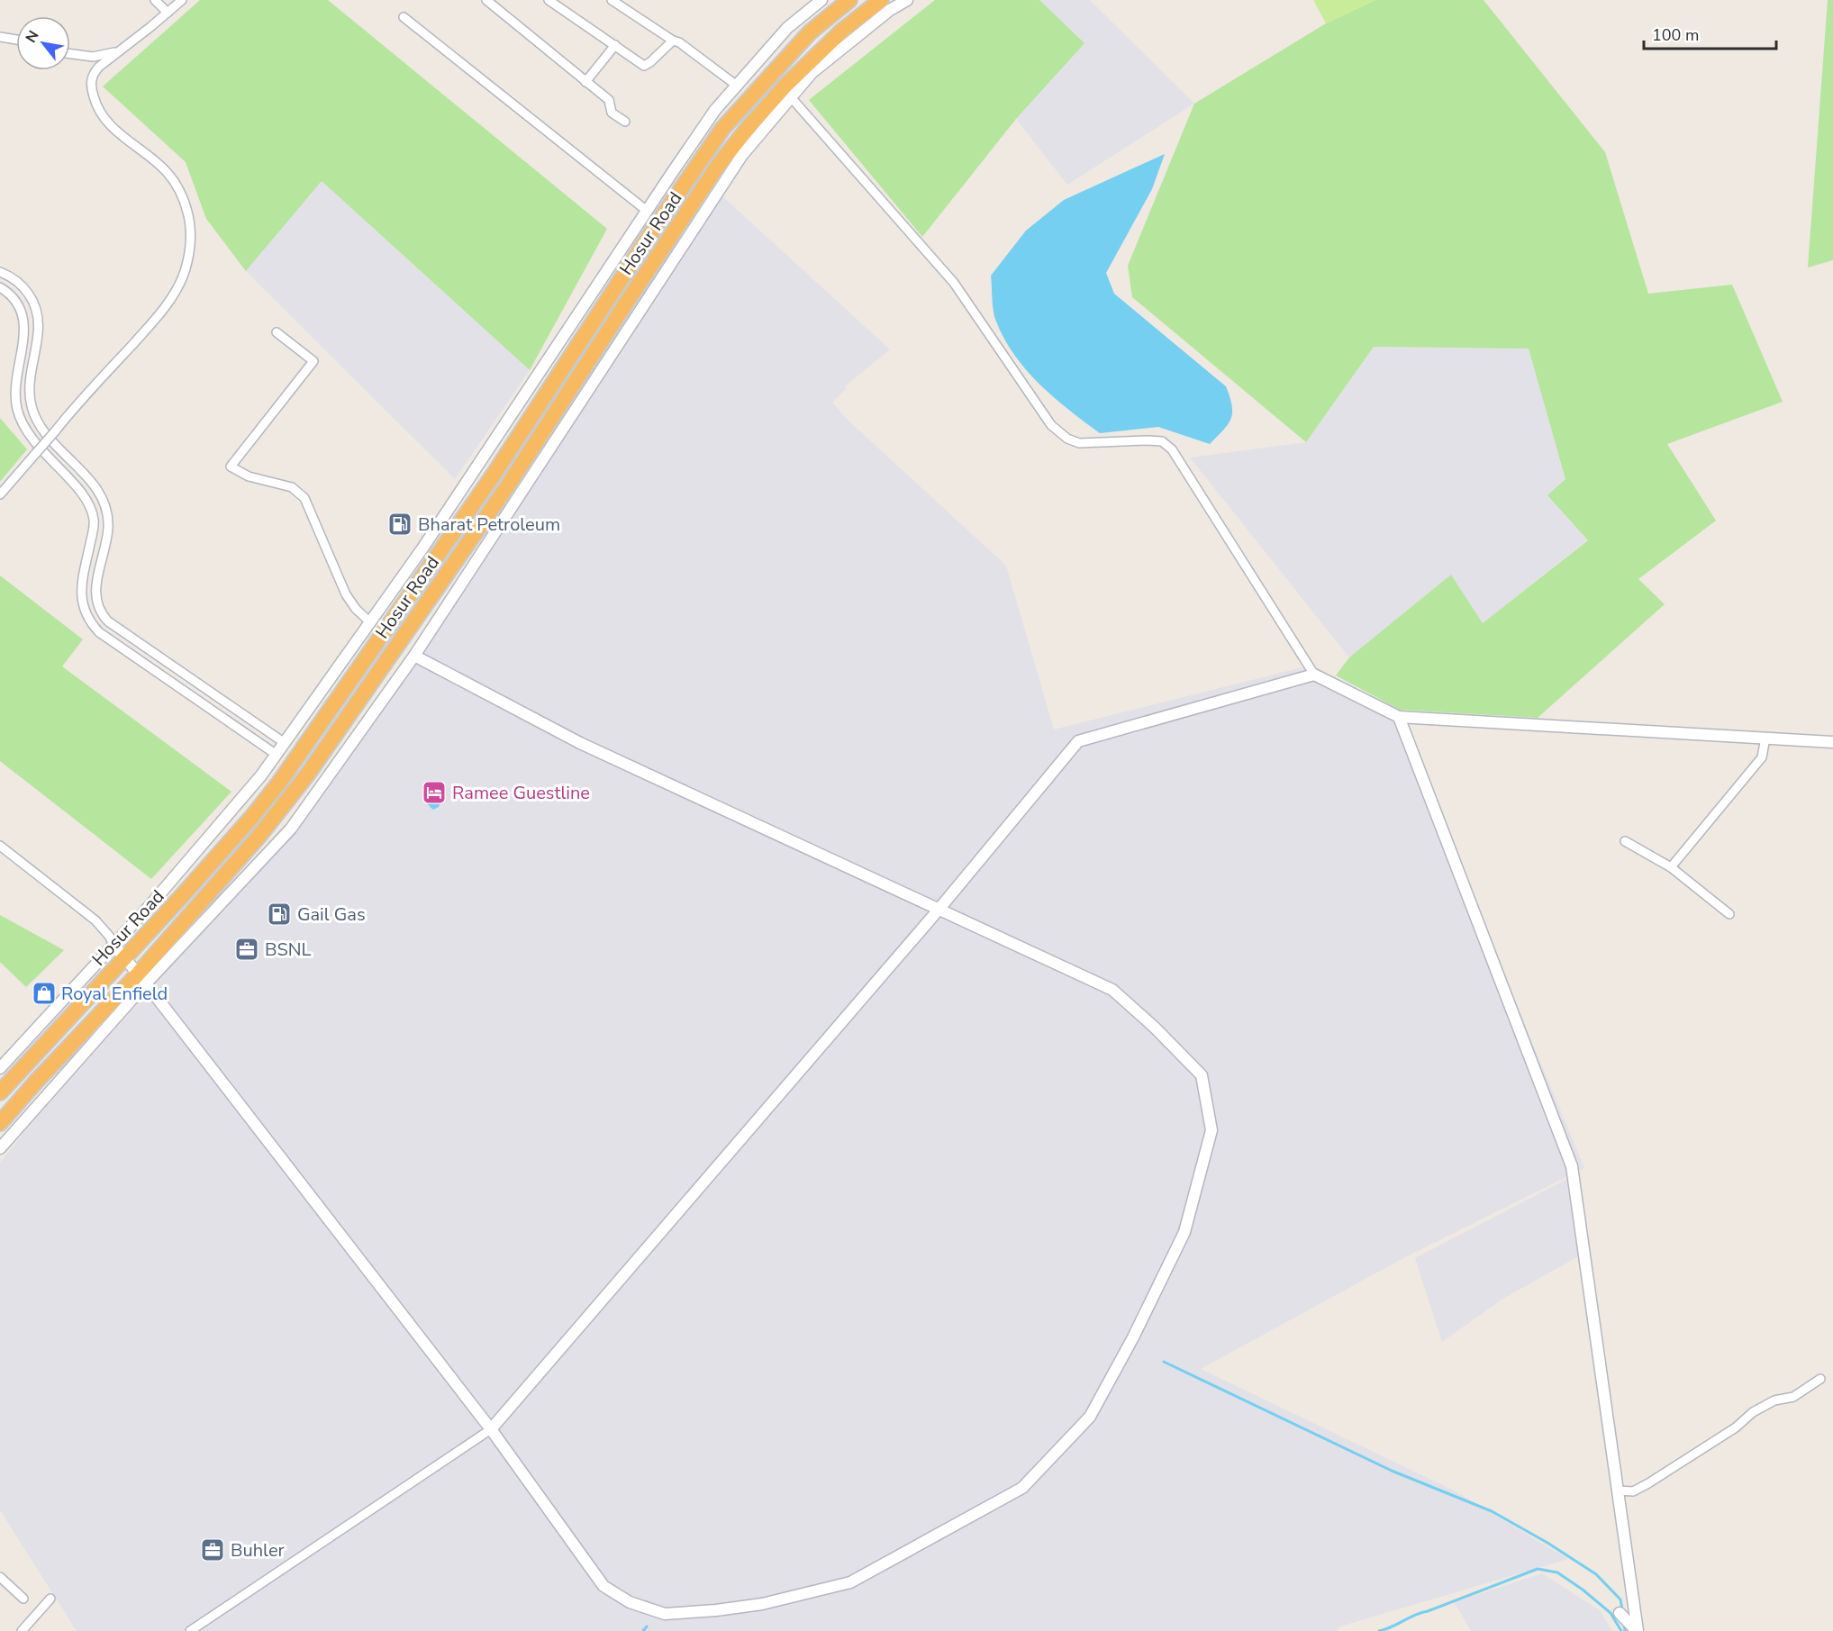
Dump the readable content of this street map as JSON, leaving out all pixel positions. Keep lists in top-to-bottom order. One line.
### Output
{"streets":{"highway":["Hosur Road"]},"places":{"fuel station":["Bharat Petroleum","Gail Gas"],"hotel":["Ramee Guestline"],"office":["BSNL","Buhler"],"shop":["Royal Enfield"]},"scale_bar":"100 m","north":"top left"}
